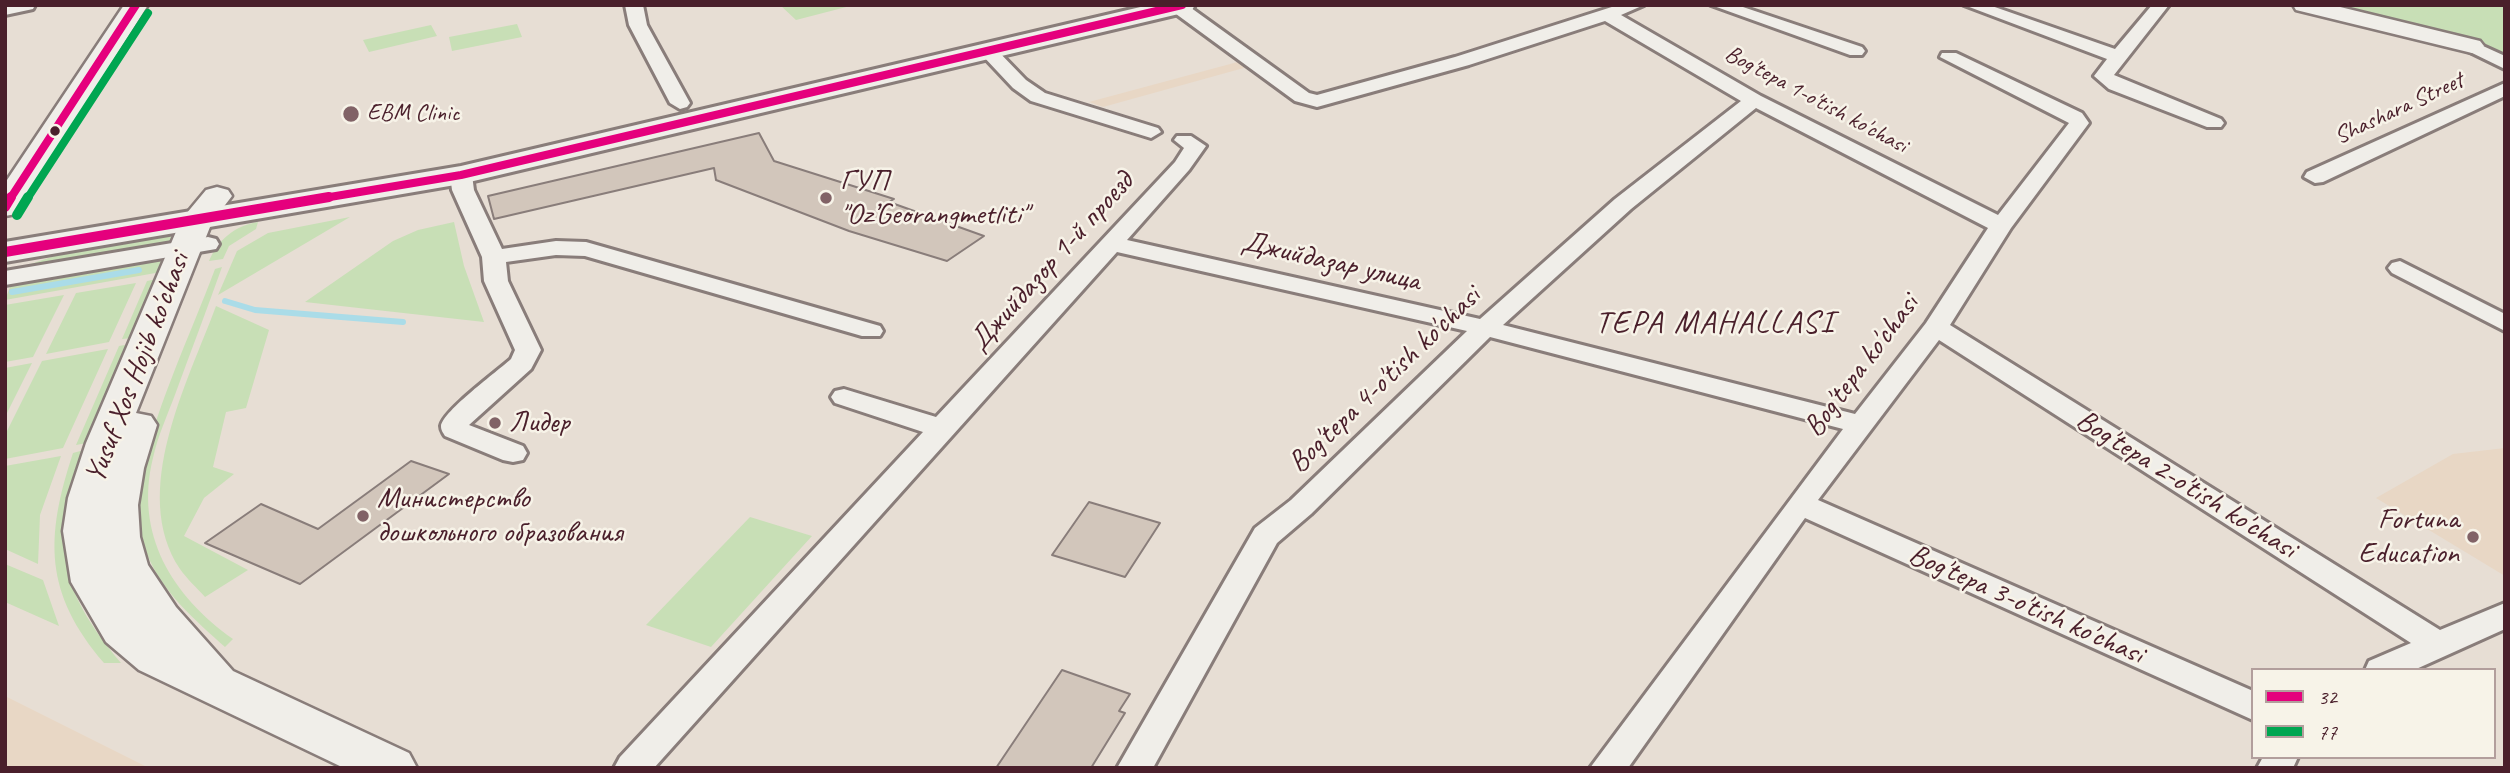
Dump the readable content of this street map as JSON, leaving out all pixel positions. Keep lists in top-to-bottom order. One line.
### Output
{"streets":{"main road":["Yusuf Xos Hojib ko'chasi"],"street":["Bog'tepa 1-o'tish ko'chasi","Shashara Street","Джийдазор 1-й проезд","Джийдазар улица","Bog'tepa ko'chasi","Bog'tepa 4-o'tish ko'chasi","Bog'tepa 2-o'tish ko'chasi","Bog'tepa 3-o'tish ko'chasi"]},"crossings":[["Bog'tepa 1-o'tish ko'chasi","Bog'tepa ko'chasi"],["Bog'tepa 1-o'tish ko'chasi","Bog'tepa 4-o'tish ko'chasi"],["Джийдазор 1-й проезд","Джийдазар улица"],["Джийдазар улица","Bog'tepa ko'chasi"],["Джийдазар улица","Bog'tepa 4-o'tish ko'chasi"],["Bog'tepa ko'chasi","Bog'tepa 2-o'tish ko'chasi"],["Bog'tepa ko'chasi","Bog'tepa 3-o'tish ko'chasi"]],"districts":["TEPA MAHALLASI"],"places":["EBM Clinic","ГУП \"Oz’Georangmetliti\"","Лидер","Министерство дошкольного образования","Fortuna Education"],"lines":["transit line 32","transit line 77"],"legend":["32","77"]}
